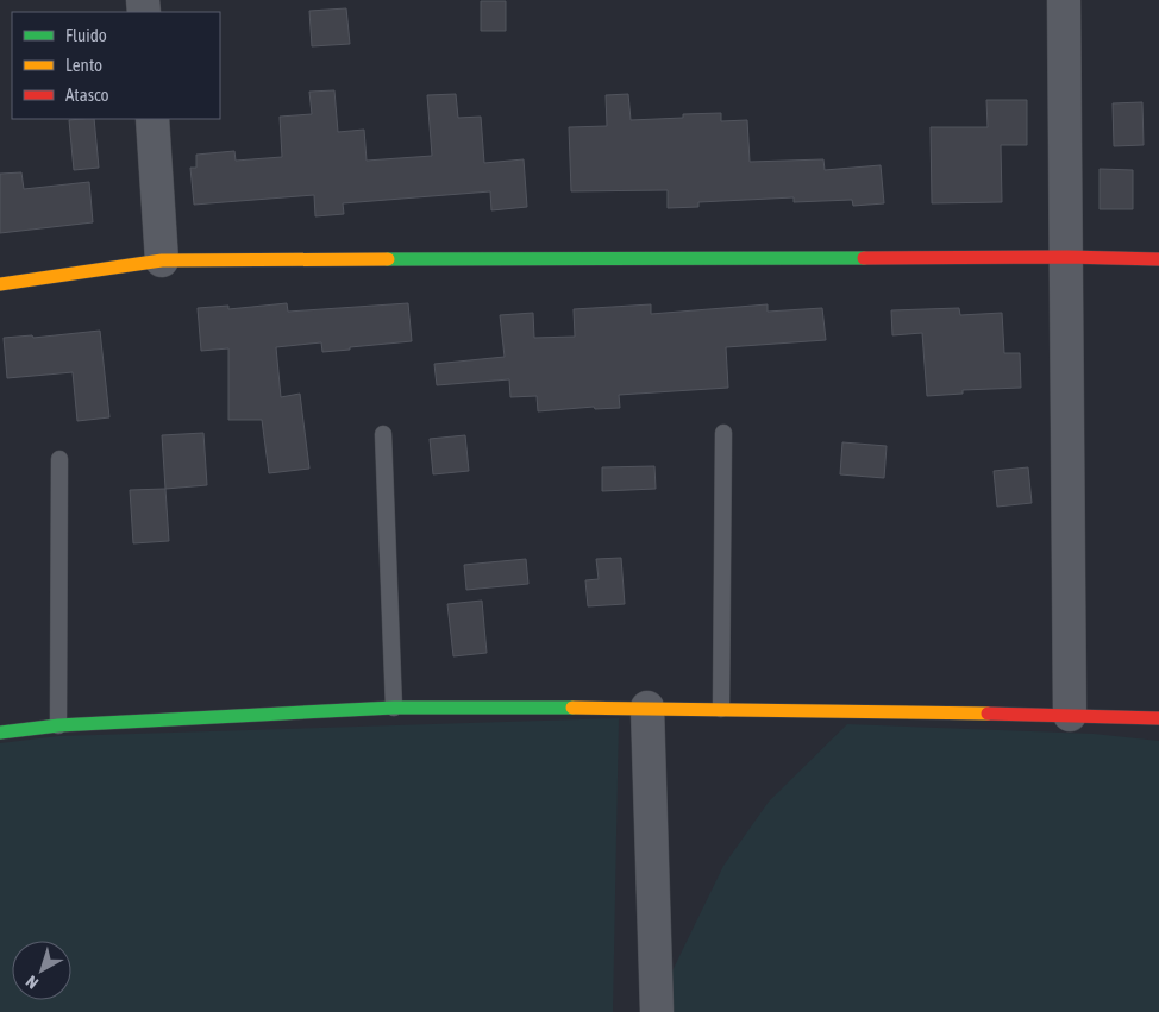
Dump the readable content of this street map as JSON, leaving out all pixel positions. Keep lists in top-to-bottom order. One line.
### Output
{"legend":["Fluido","Lento","Atasco"],"north":"bottom left"}
